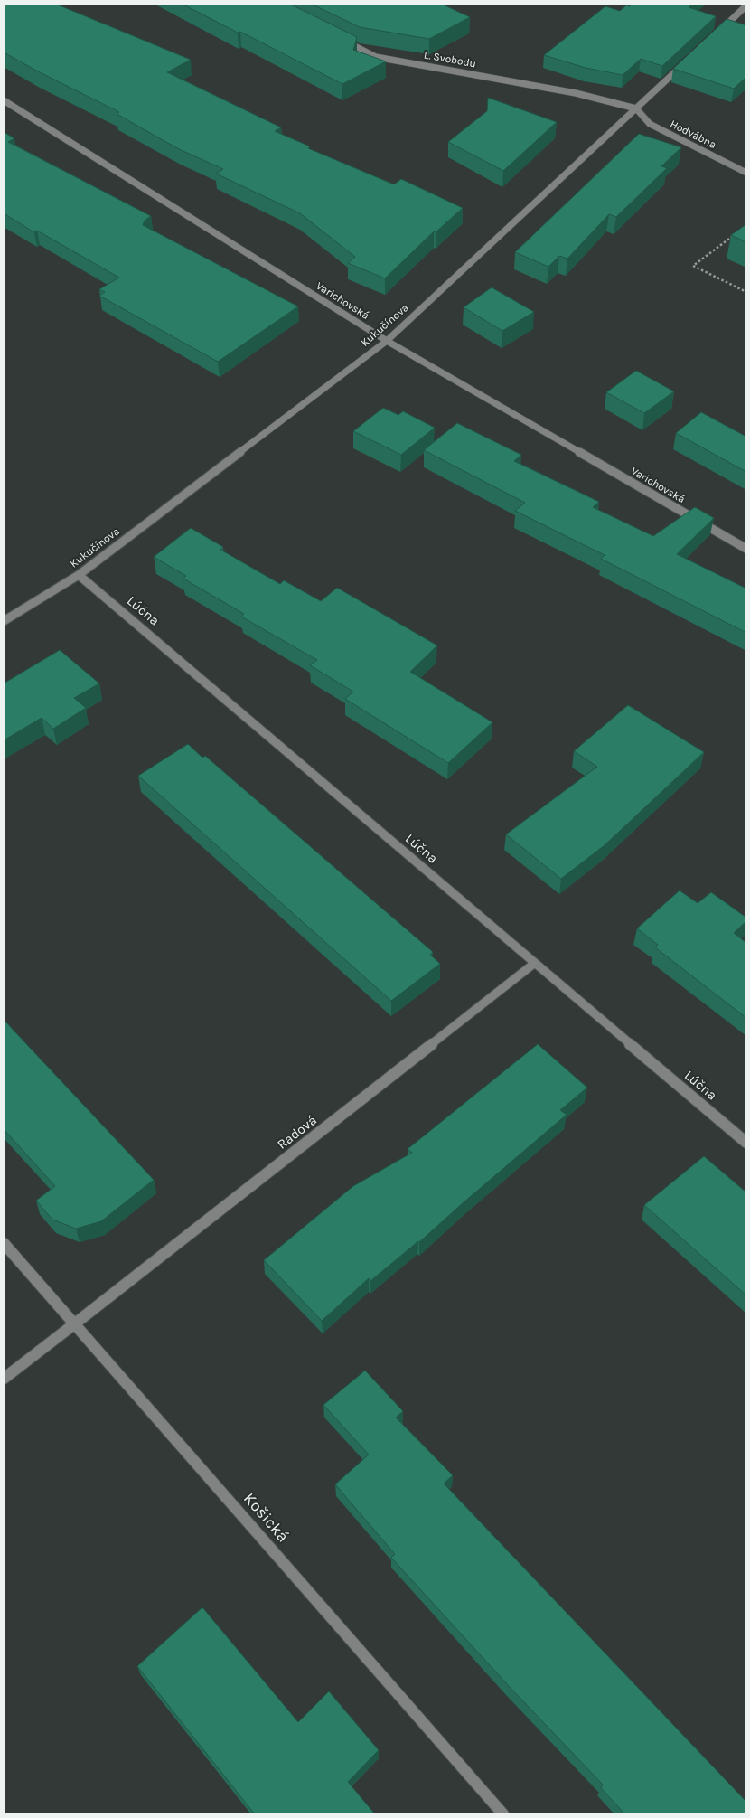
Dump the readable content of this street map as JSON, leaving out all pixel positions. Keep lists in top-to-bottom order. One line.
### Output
{"streets":{"street":["L. Svobodu","Hodvábna","Varichovská","Kukučínova","Lúčna","Radová","Košická"]},"crossings":[["L. Svobodu","Hodvábna"],["L. Svobodu","Kukučínova"],["Hodvábna","Kukučínova"],["Varichovská","Kukučínova"],["Kukučínova","Lúčna"],["Lúčna","Radová"],["Radová","Košická"]]}
